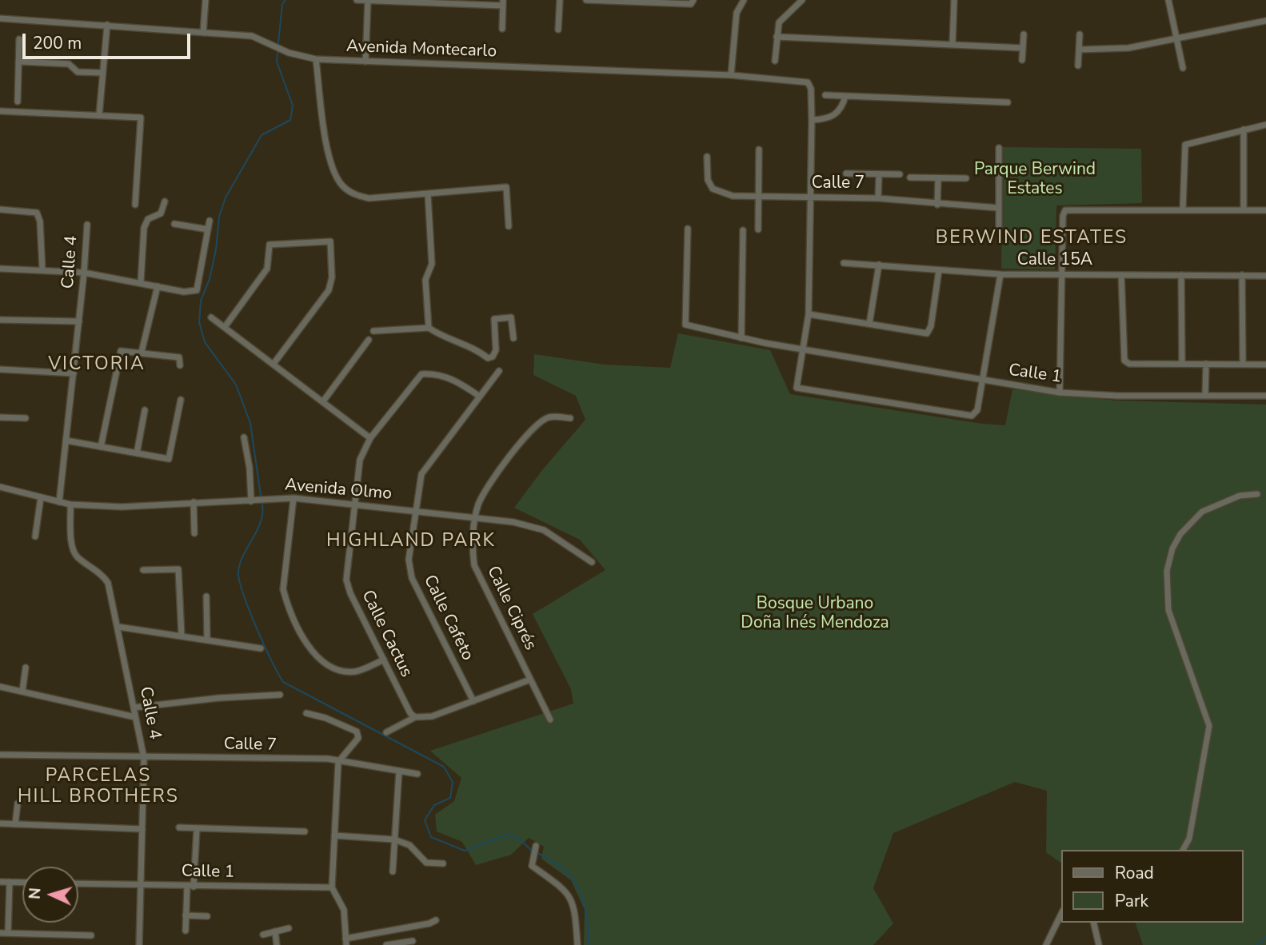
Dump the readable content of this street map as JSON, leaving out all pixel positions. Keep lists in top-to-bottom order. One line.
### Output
{"streets":{"street":["Avenida Montecarlo","Calle 7","Calle 15A","Calle 4","Calle 1","Avenida Olmo","Calle Ciprés","Calle Cafeto","Calle Cactus"]},"crossings":[["Calle 7","Calle 4"],["Calle 4","Calle 1"],["Calle 4","Avenida Olmo"],["Avenida Olmo","Calle Ciprés"],["Avenida Olmo","Calle Cafeto"],["Avenida Olmo","Calle Cactus"],["Calle Cafeto","Calle Cactus"]],"districts":["BERWIND ESTATES","VICTORIA","HIGHLAND PARK","PARCELAS HILL BROTHERS"],"parks":["Parque Berwind Estates","Bosque Urbano Doña Inés Mendoza"],"legend":["Road","Park"],"scale_bar":"200 m","north":"left"}
